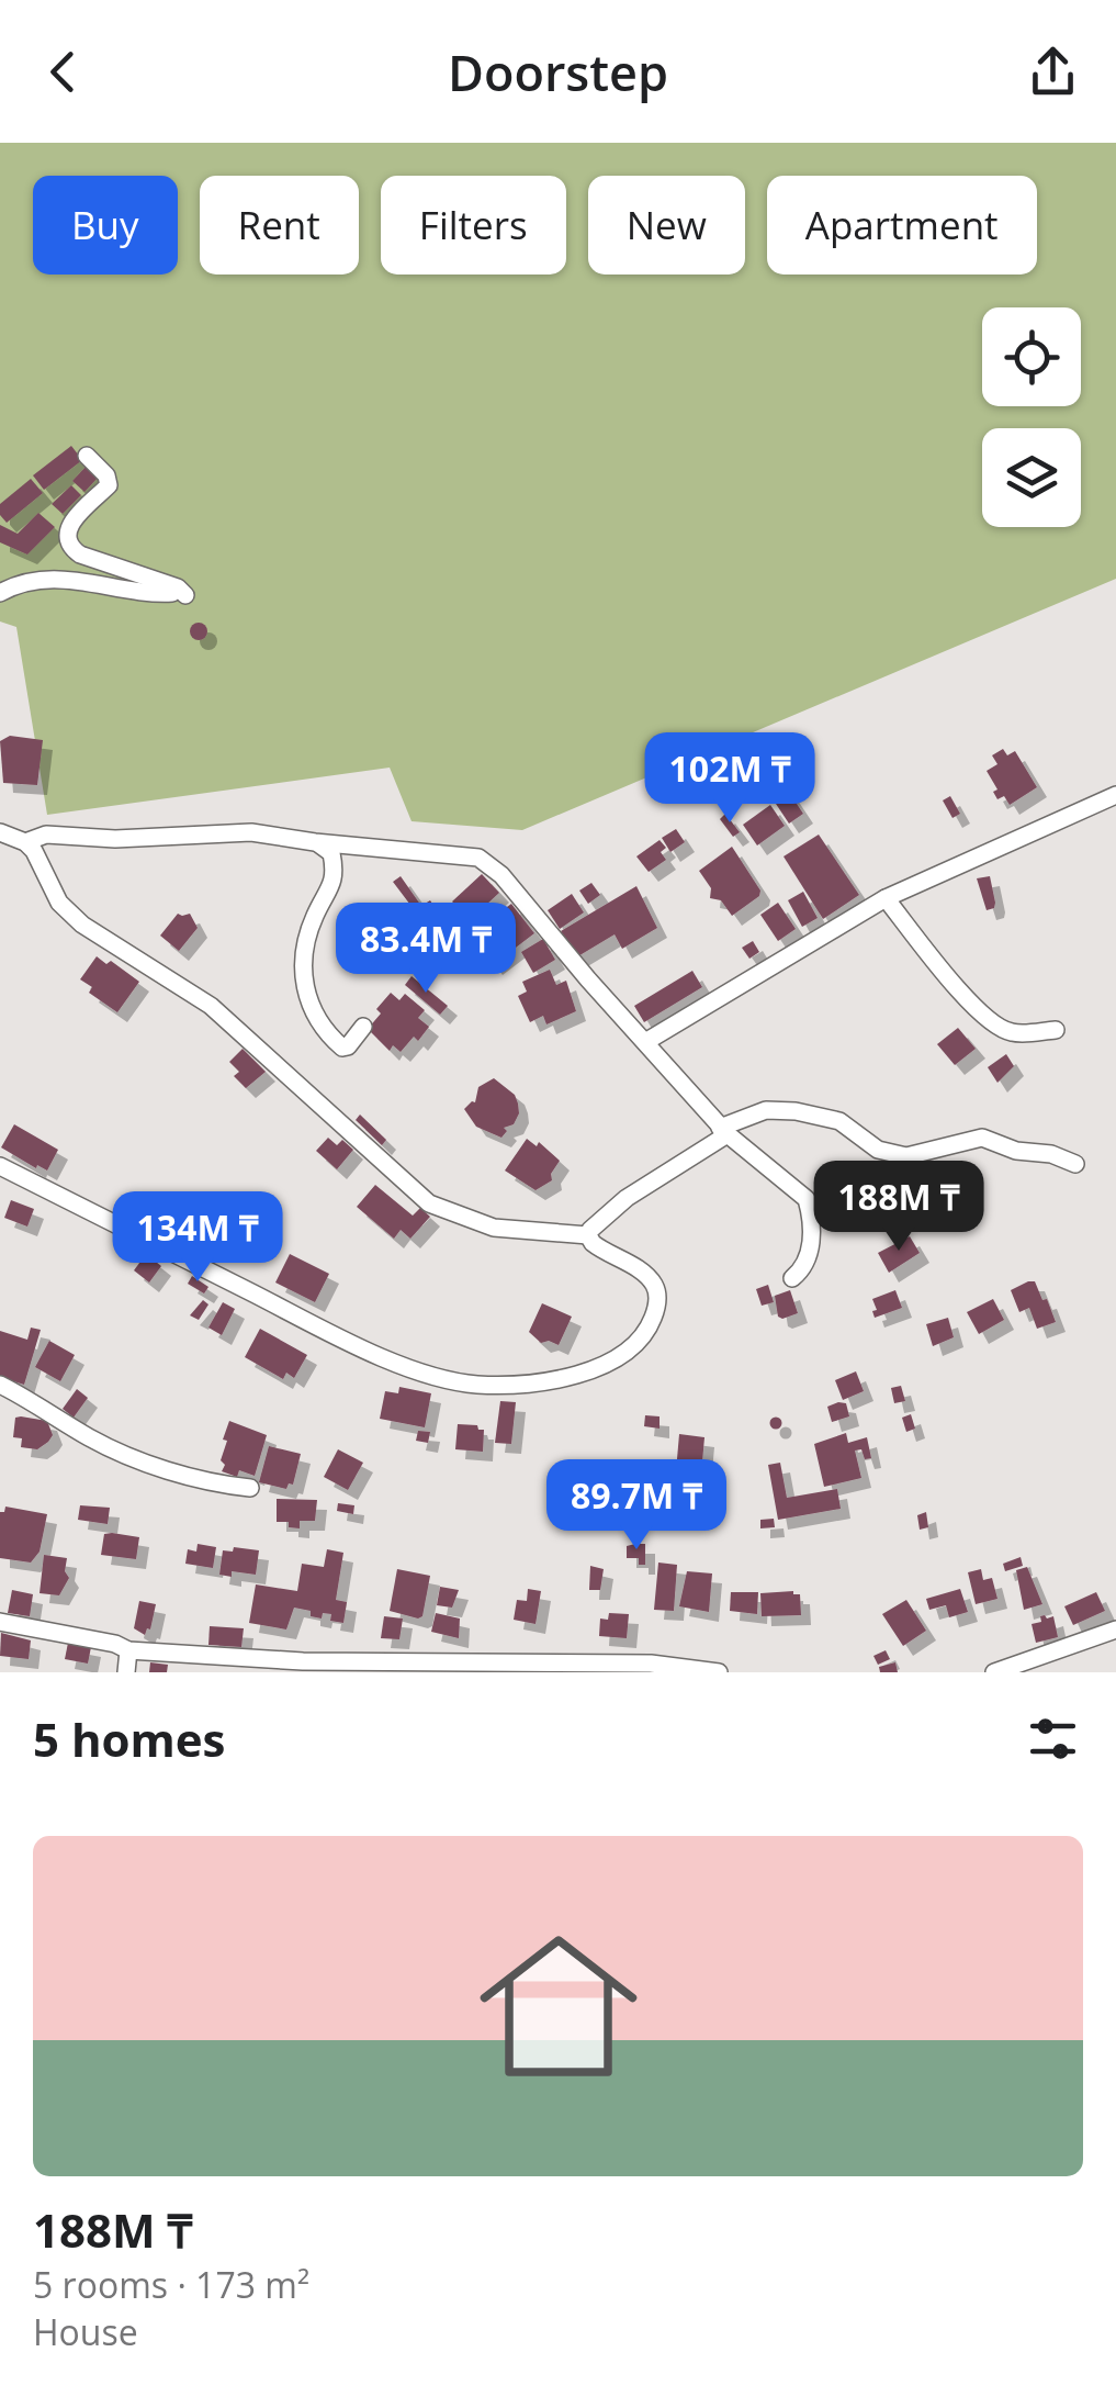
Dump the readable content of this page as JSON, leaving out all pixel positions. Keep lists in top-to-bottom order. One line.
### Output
{"page":{"header":"Doorstep","chip":["Buy","Rent","Filters","New","Apartment"],"price":["102M ₸","83.4M ₸","188M ₸","134M ₸","89.7M ₸"],"heading":"5 homes","list":[{"name":"188M ₸","note":"5 rooms · 173 m² · House"}]}}
